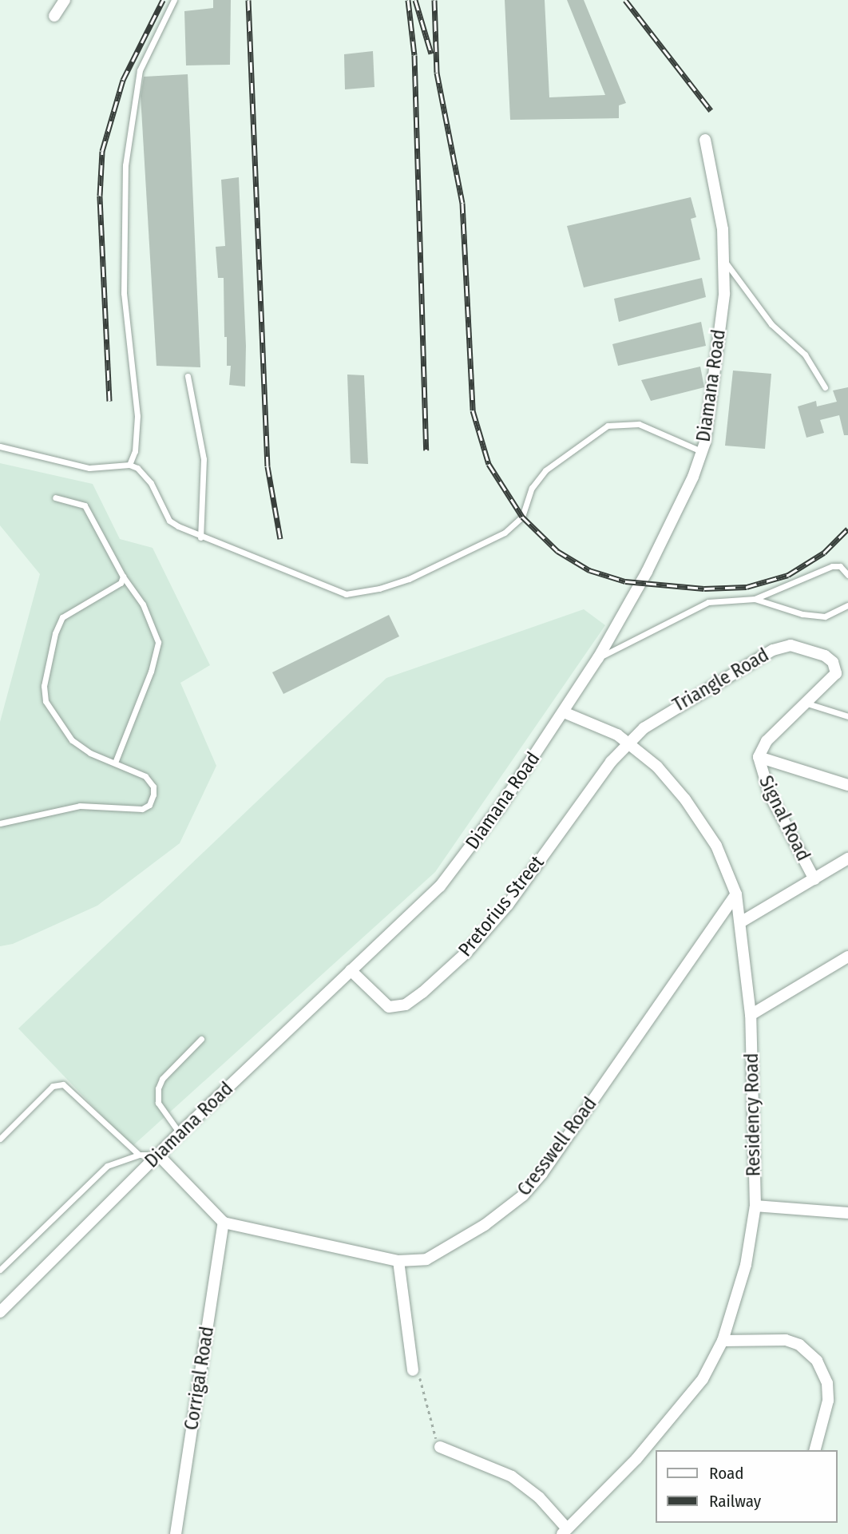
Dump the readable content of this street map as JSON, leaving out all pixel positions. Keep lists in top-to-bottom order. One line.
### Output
{"streets":{"street":["Diamana Road","Triangle Road","Signal Road","Pretorius Street","Residency Road","Cresswell Road","Corrigal Road"]},"crossings":[["Diamana Road","Pretorius Street"],["Diamana Road","Residency Road"],["Triangle Road","Signal Road"],["Triangle Road","Pretorius Street"],["Triangle Road","Residency Road"],["Pretorius Street","Residency Road"],["Residency Road","Cresswell Road"],["Cresswell Road","Corrigal Road"]],"legend":["Road","Railway"]}
